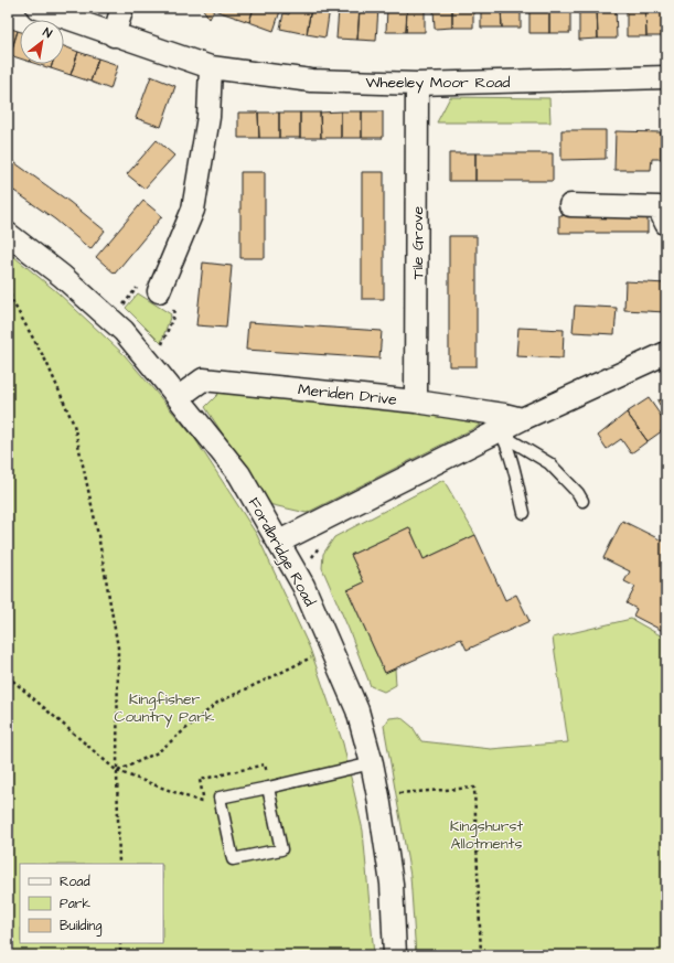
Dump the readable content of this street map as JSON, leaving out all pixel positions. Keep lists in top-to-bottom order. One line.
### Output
{"streets":{"street":["Wheeley Moor Road","Tile Grove","Meriden Drive","Fordbridge Road"]},"crossings":[["Wheeley Moor Road","Tile Grove"],["Tile Grove","Meriden Drive"],["Meriden Drive","Fordbridge Road"]],"parks":["Kingfisher Country Park","Kingshurst Allotments"],"legend":["Road","Park","Building"],"north":"top right"}
